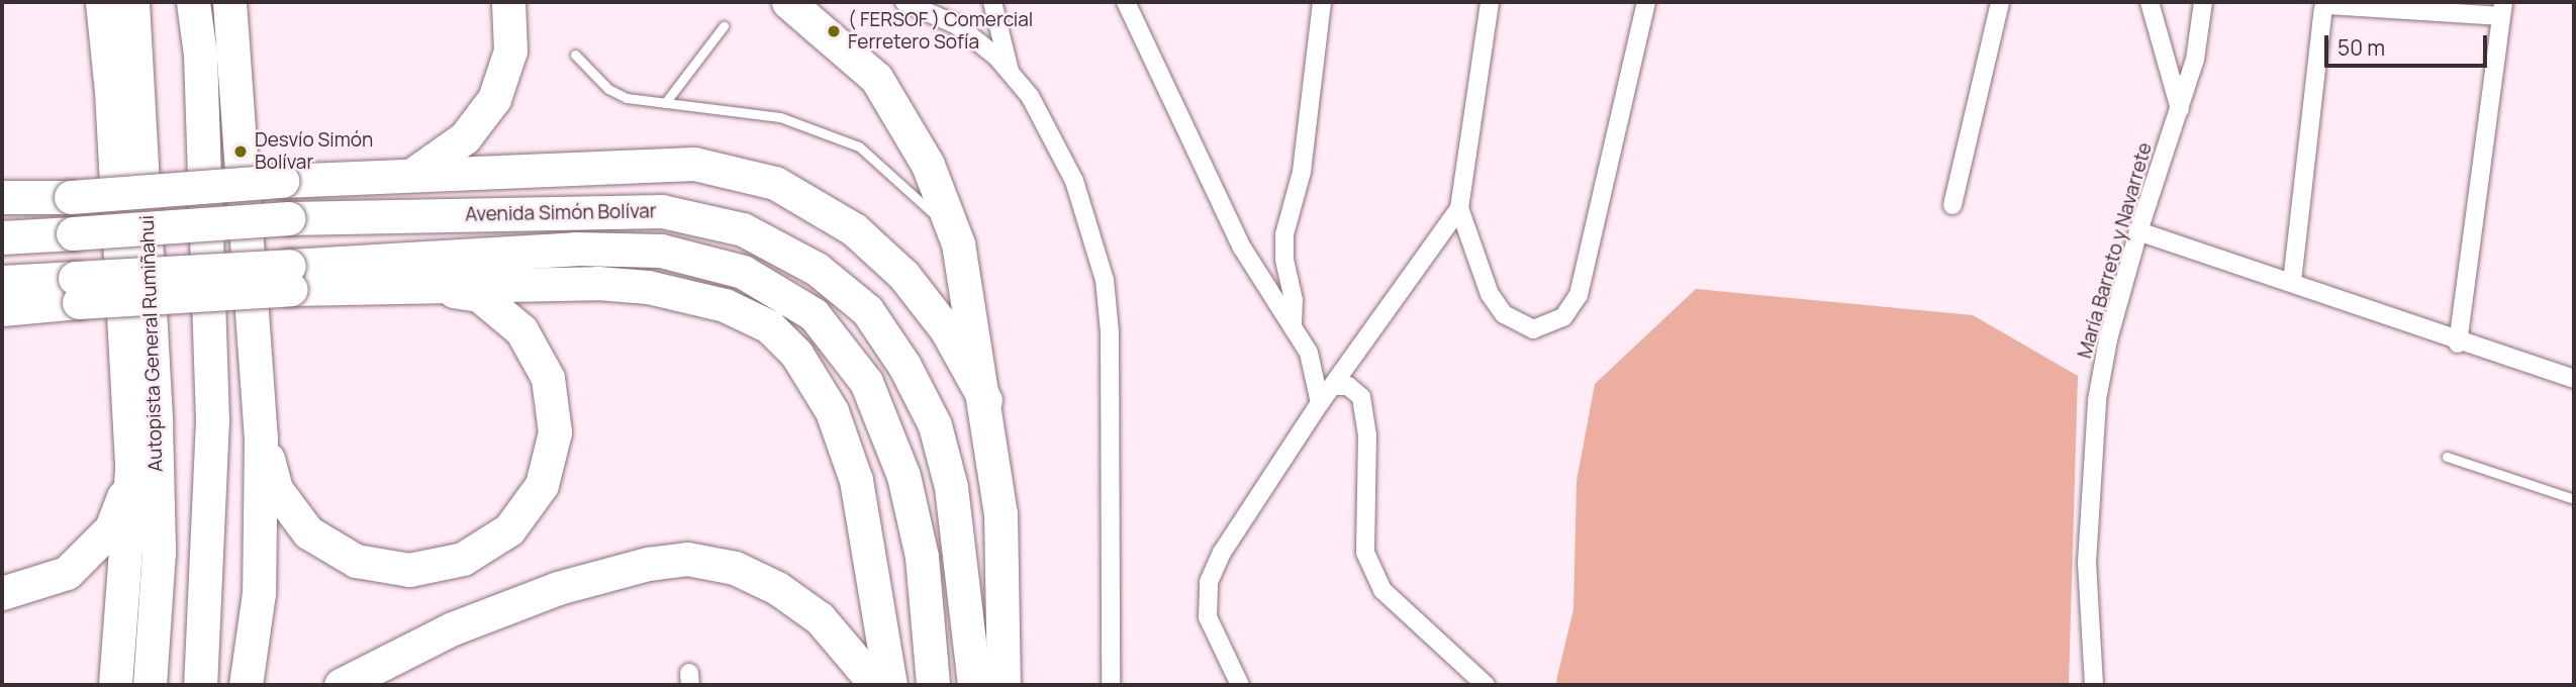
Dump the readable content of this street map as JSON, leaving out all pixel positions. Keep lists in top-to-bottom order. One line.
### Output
{"streets":{"highway":["Avenida Simón Bolívar","Autopista General Rumiñahui"],"street":["María Barreto y Navarrete"]},"places":["( FERSOF ) Comercial Ferretero Sofía","Desvío Simón Bolívar"],"scale_bar":"50 m"}
